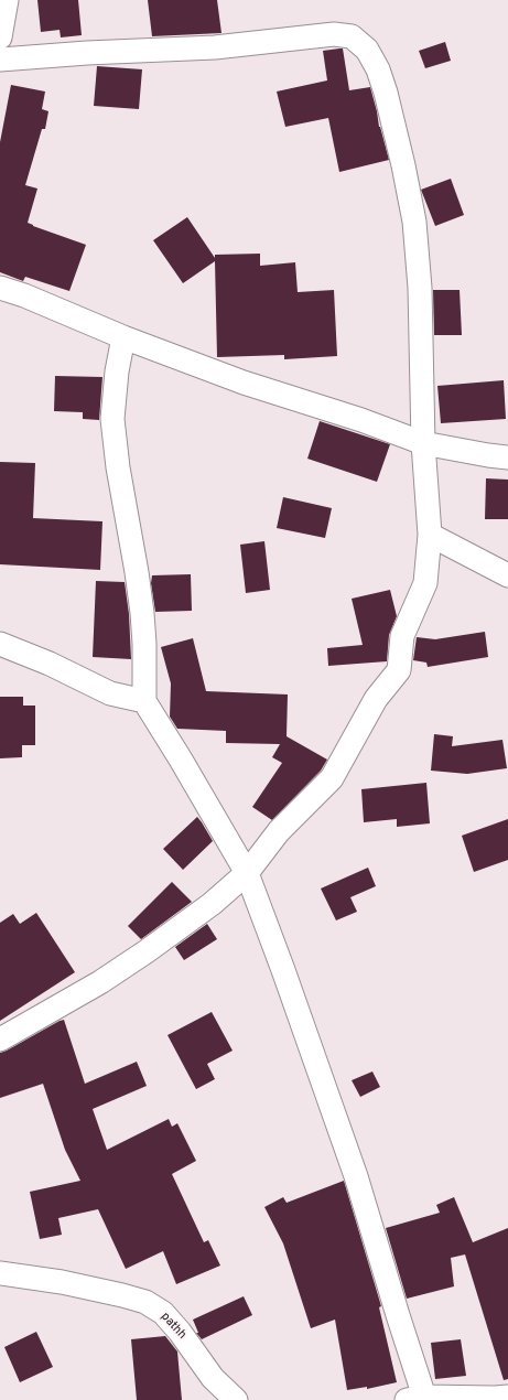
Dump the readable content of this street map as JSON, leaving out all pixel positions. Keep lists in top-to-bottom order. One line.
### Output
{"streets":{"street":["pathh"]}}
